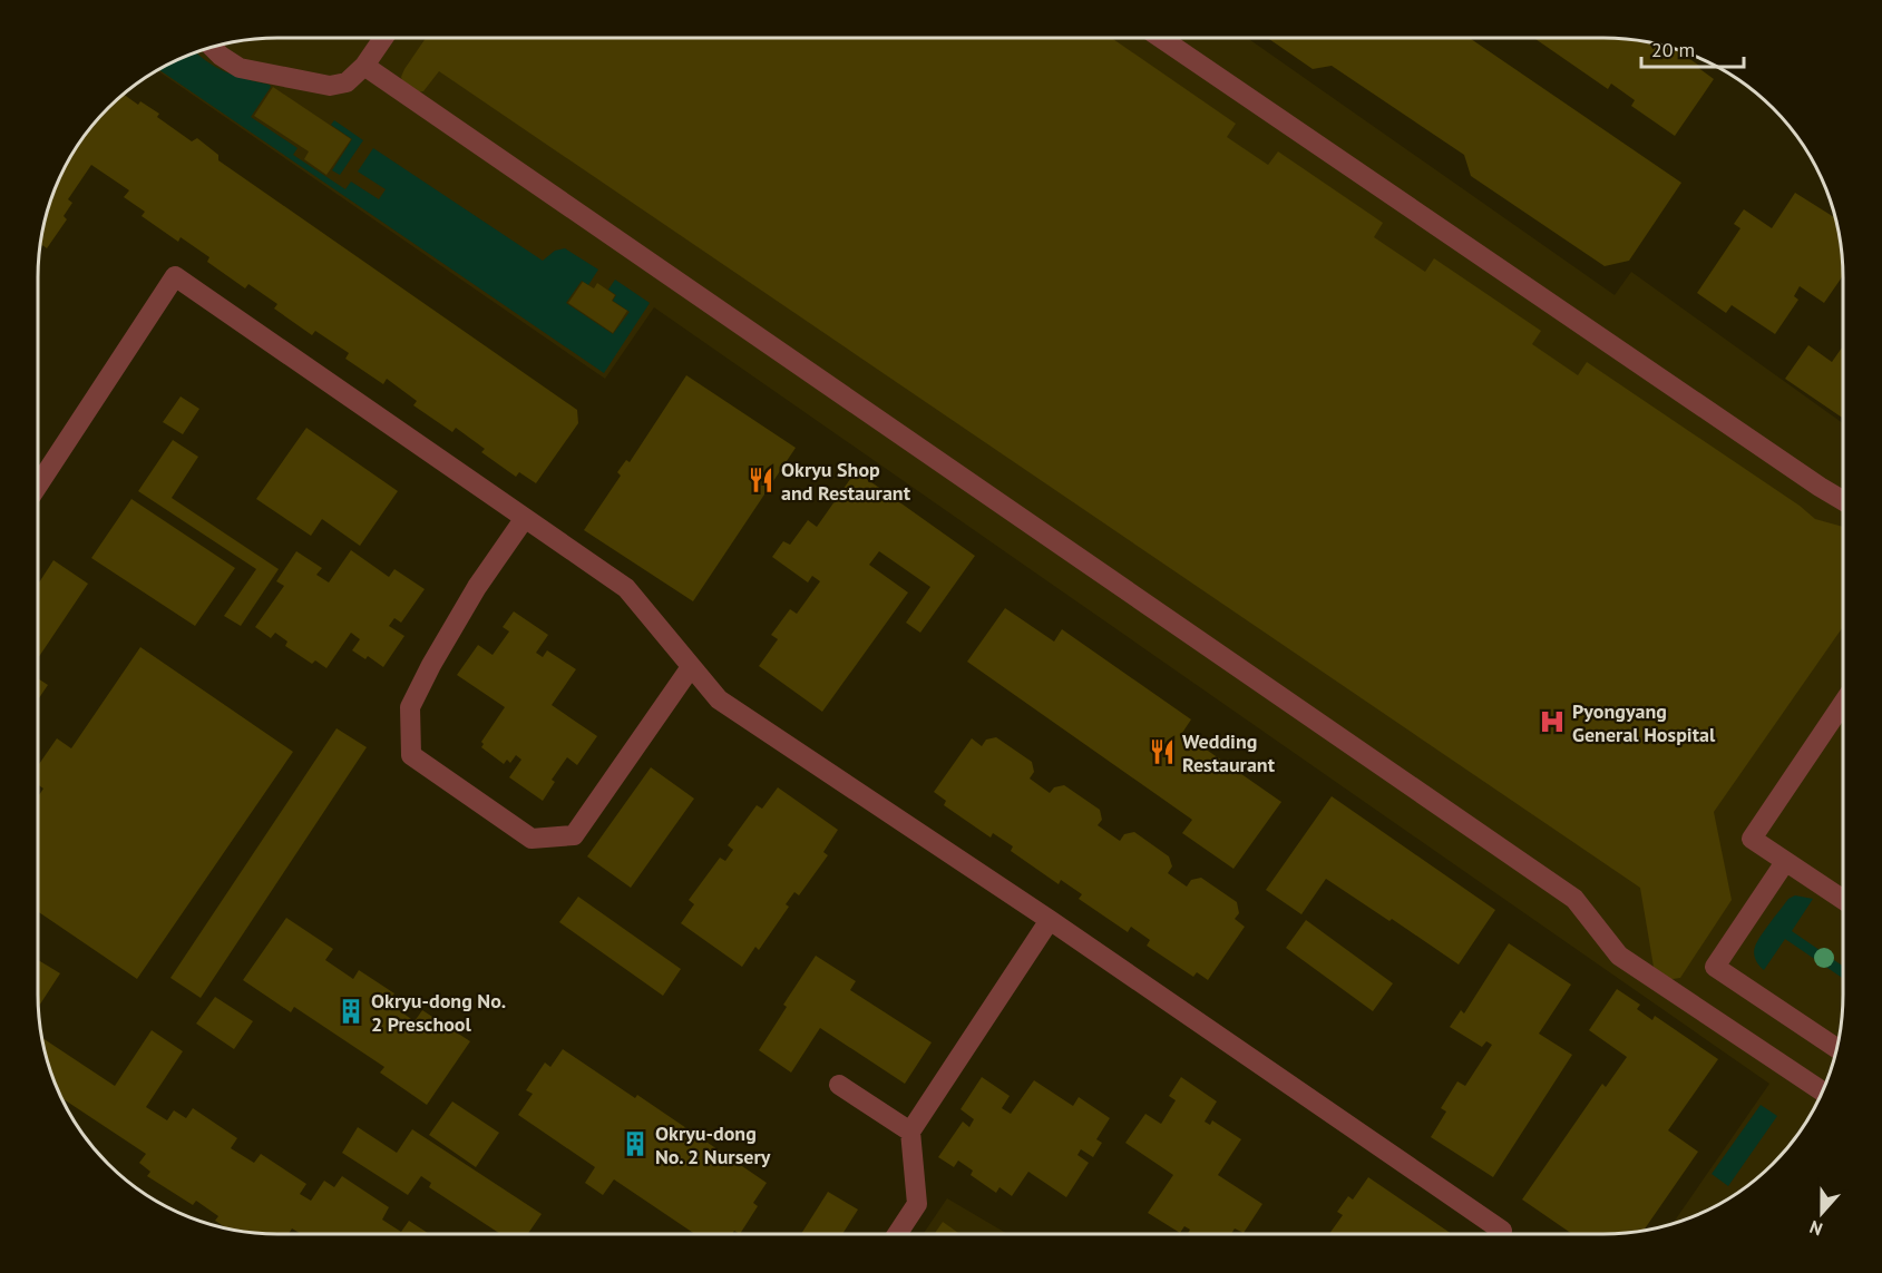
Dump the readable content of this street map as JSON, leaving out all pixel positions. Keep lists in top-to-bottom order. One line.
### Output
{"places":{"restaurant":["Okryu Shop and Restaurant","Wedding Restaurant"],"hospital":["Pyongyang General Hospital"],"building":["Okryu-dong No. 2 Preschool","Okryu-dong No. 2 Nursery"]},"scale_bar":"20 m","north":"bottom"}
